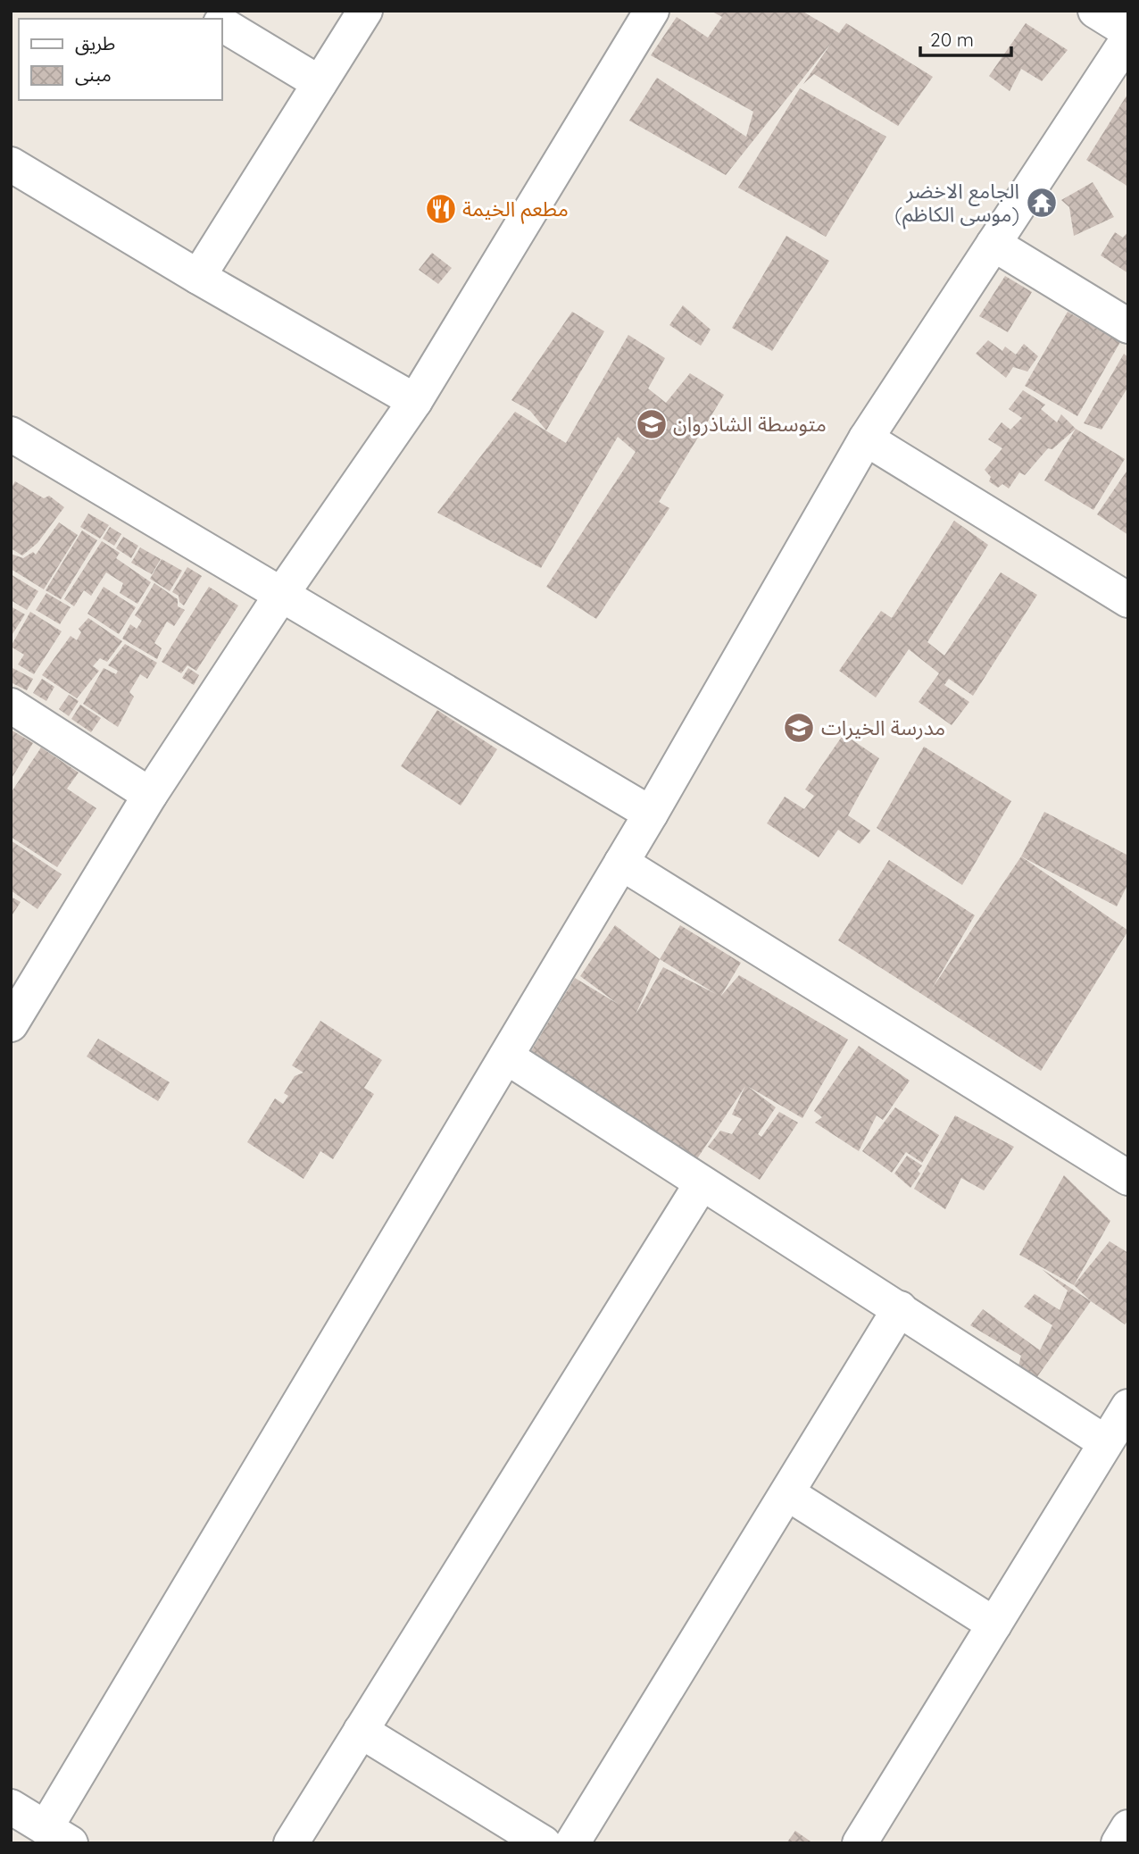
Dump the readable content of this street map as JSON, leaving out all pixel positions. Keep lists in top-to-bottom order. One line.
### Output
{"places":{"temple":["الجامع الاخضر (موسى الكاظم)"],"restaurant":["مطعم الخيمة"],"school or university":["متوسطة الشاذروان","مدرسة الخيرات"]},"legend":["طريق","مبنى"],"scale_bar":"20 m"}
